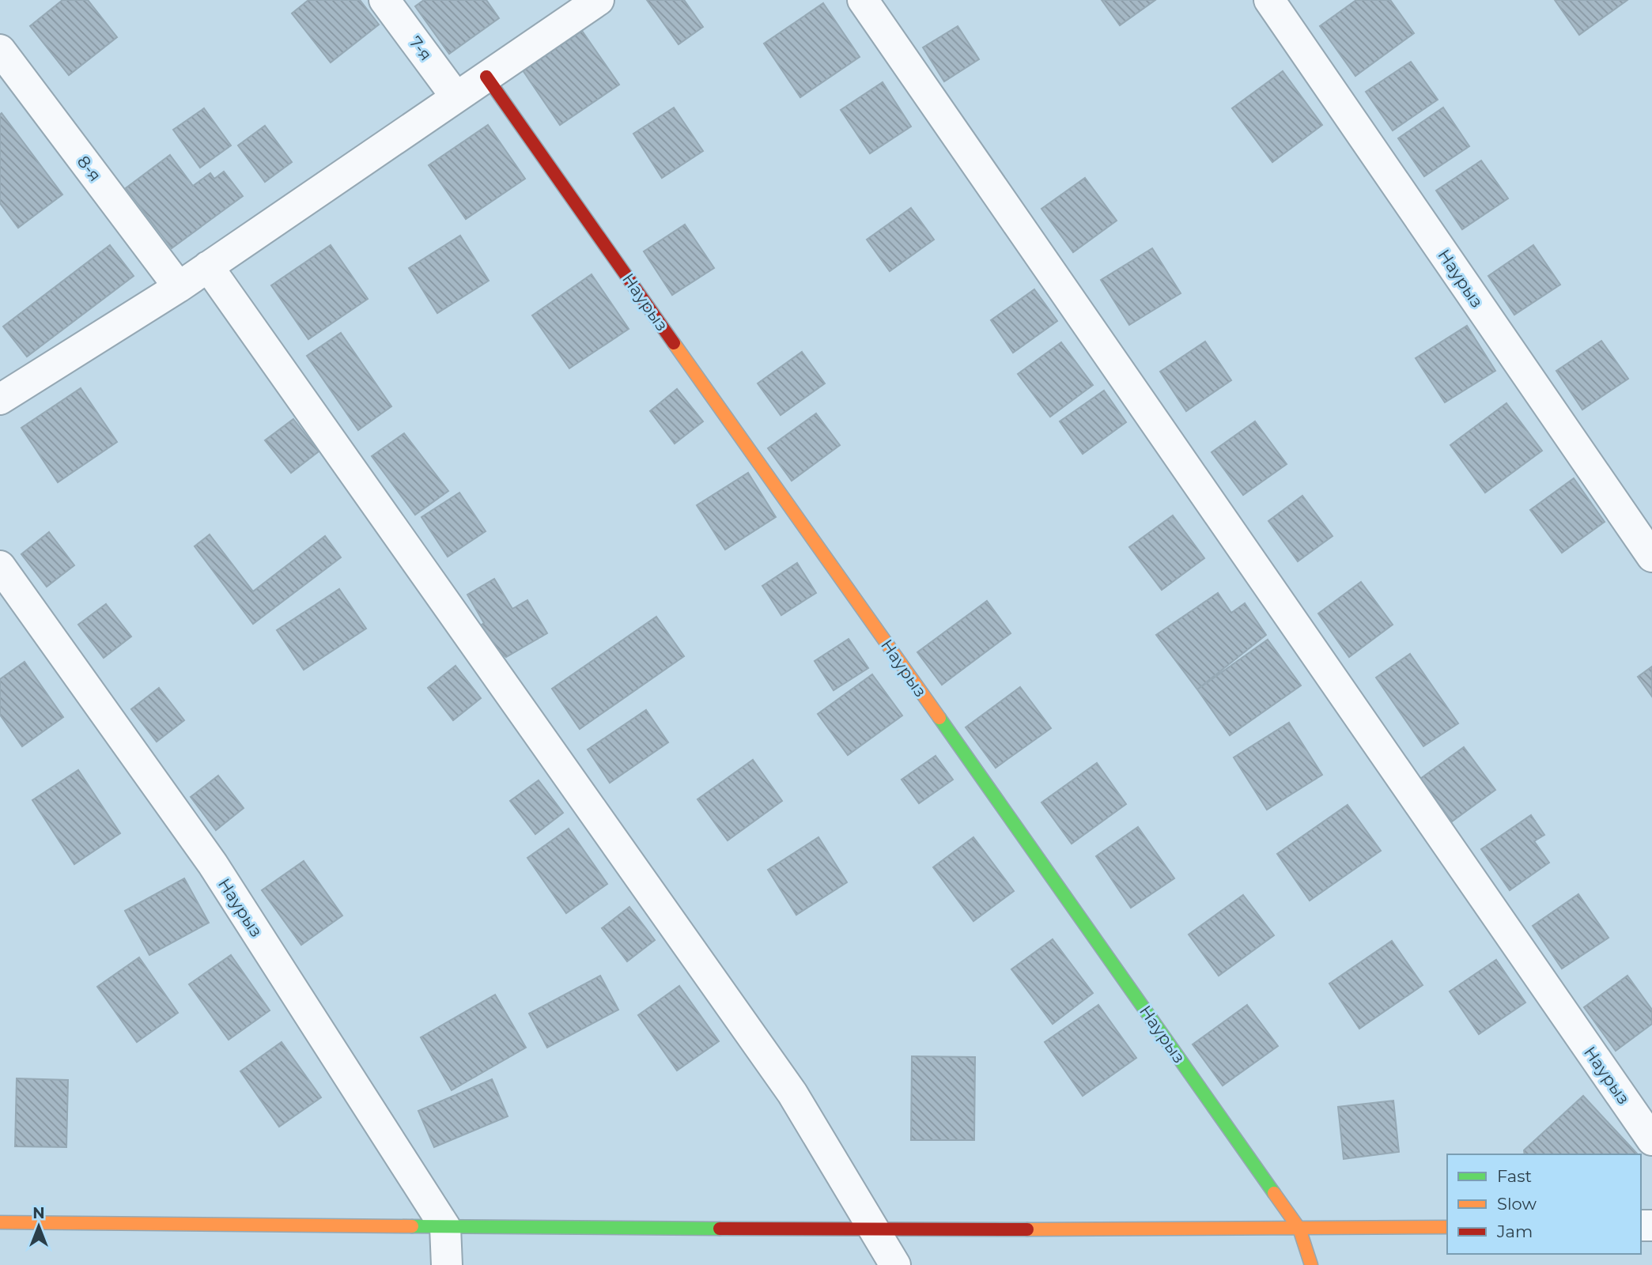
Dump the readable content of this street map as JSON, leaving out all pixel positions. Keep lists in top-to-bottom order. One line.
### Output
{"streets":{"street":["7-я","8-я","Наурыз"]},"legend":["Fast","Slow","Jam"],"north":"top"}
